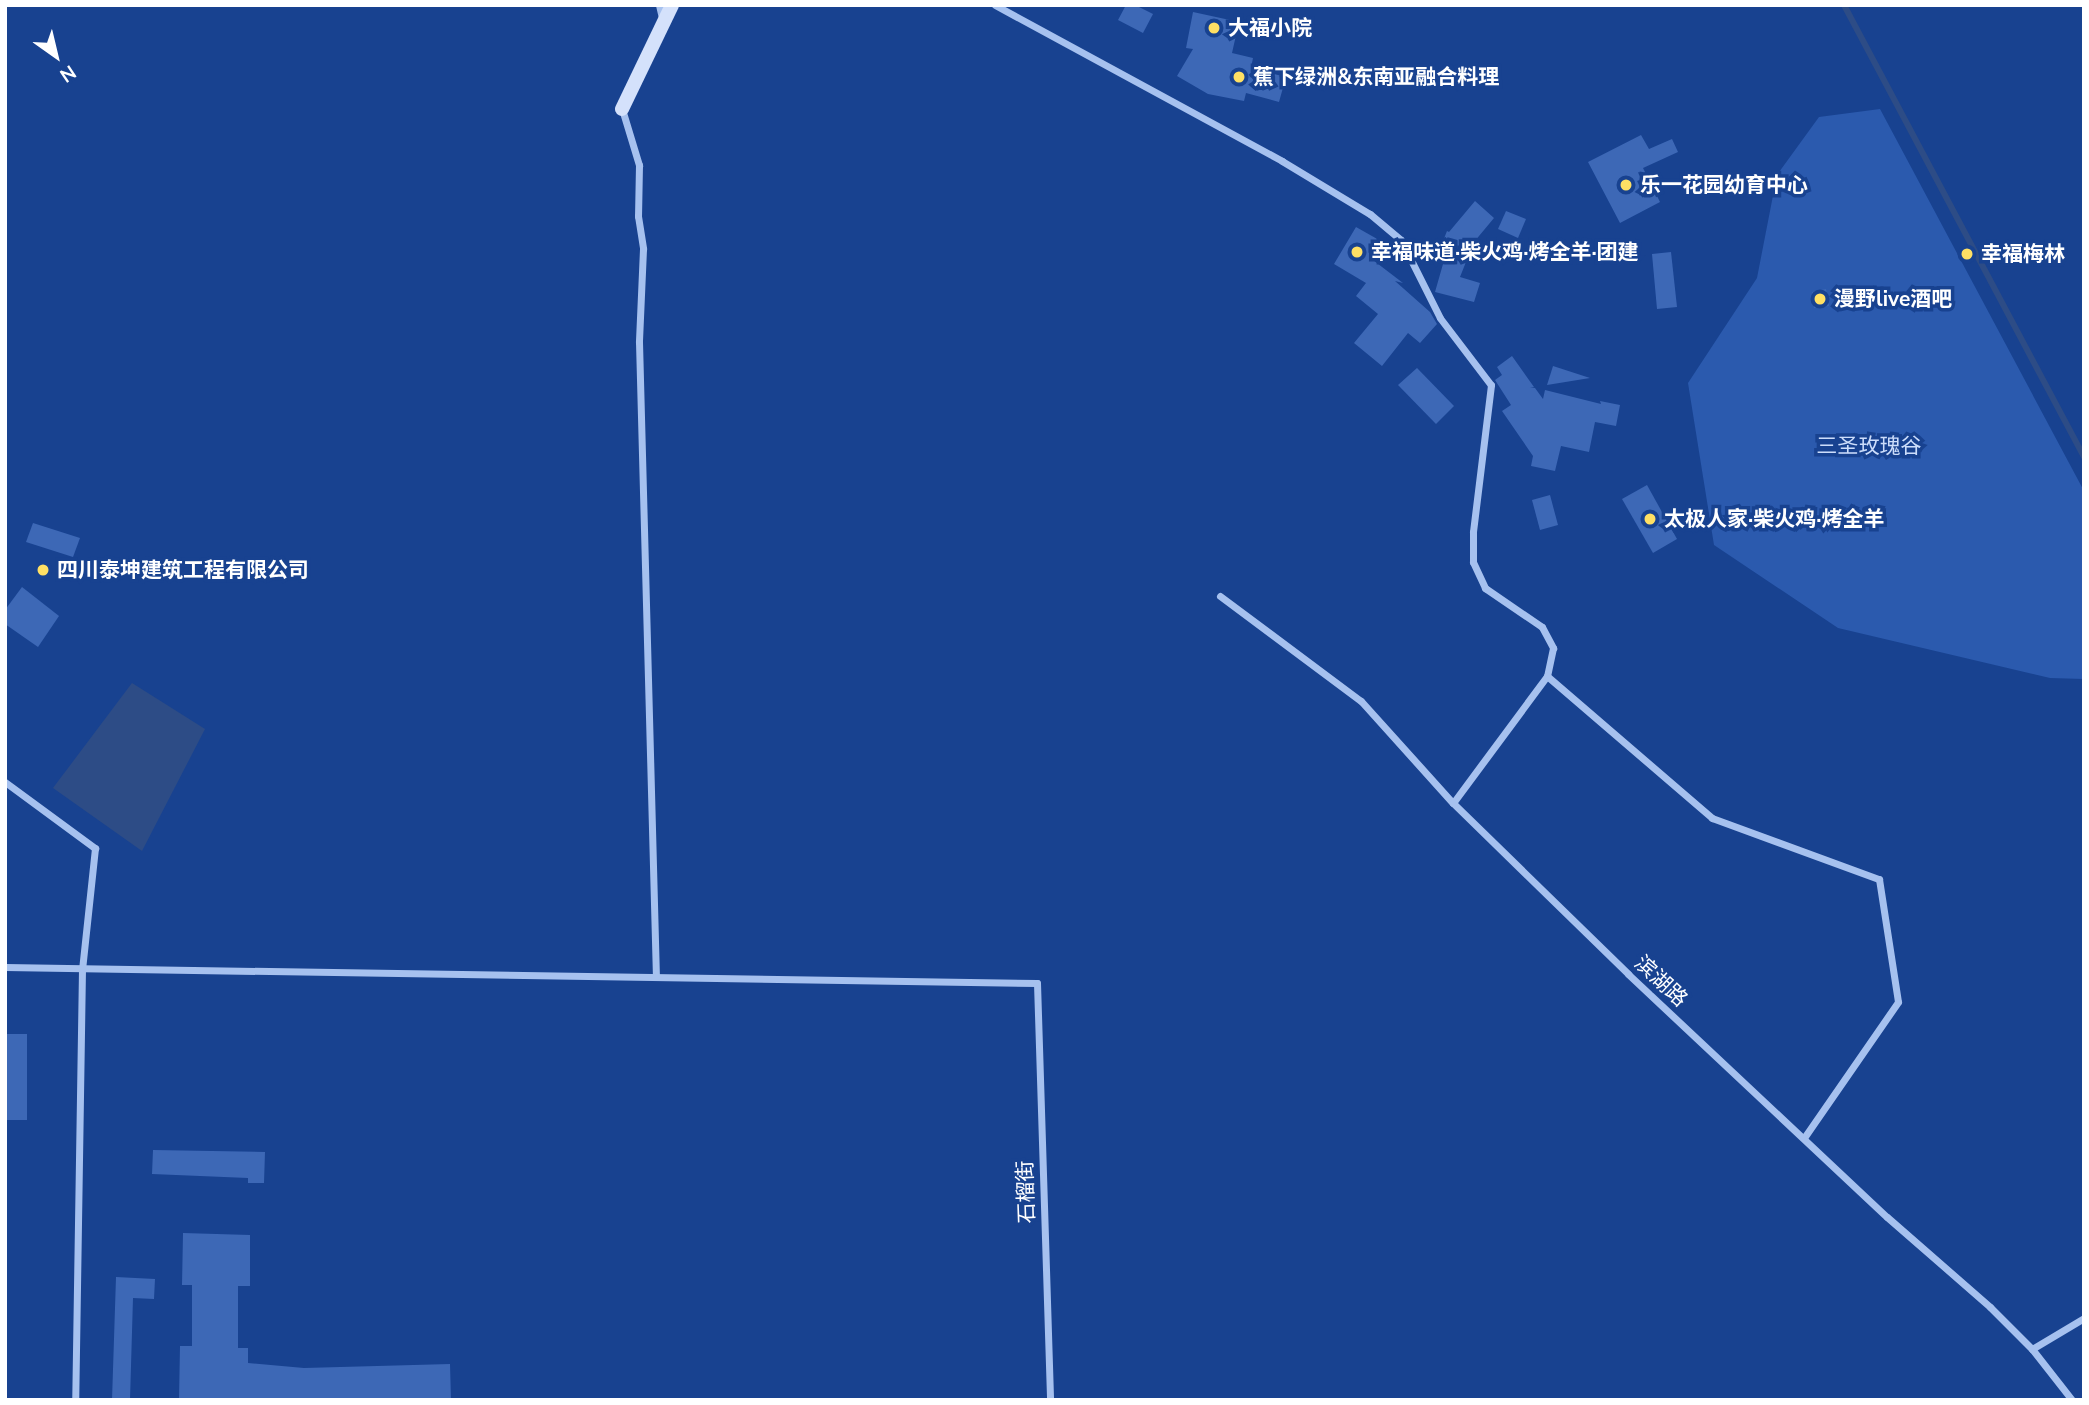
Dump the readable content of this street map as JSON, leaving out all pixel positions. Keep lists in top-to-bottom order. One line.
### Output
{"streets":{"street":["滨湖路","石榴街"]},"parks":["三圣玫瑰谷"],"places":["大福小院","蕉下绿洲&东南亚融合料理","乐一花园幼育中心","幸福味道·柴火鸡·烤全羊·团建","幸福梅林","漫野live酒吧","太极人家·柴火鸡·烤全羊","四川泰坤建筑工程有限公司"],"north":"bottom right"}
